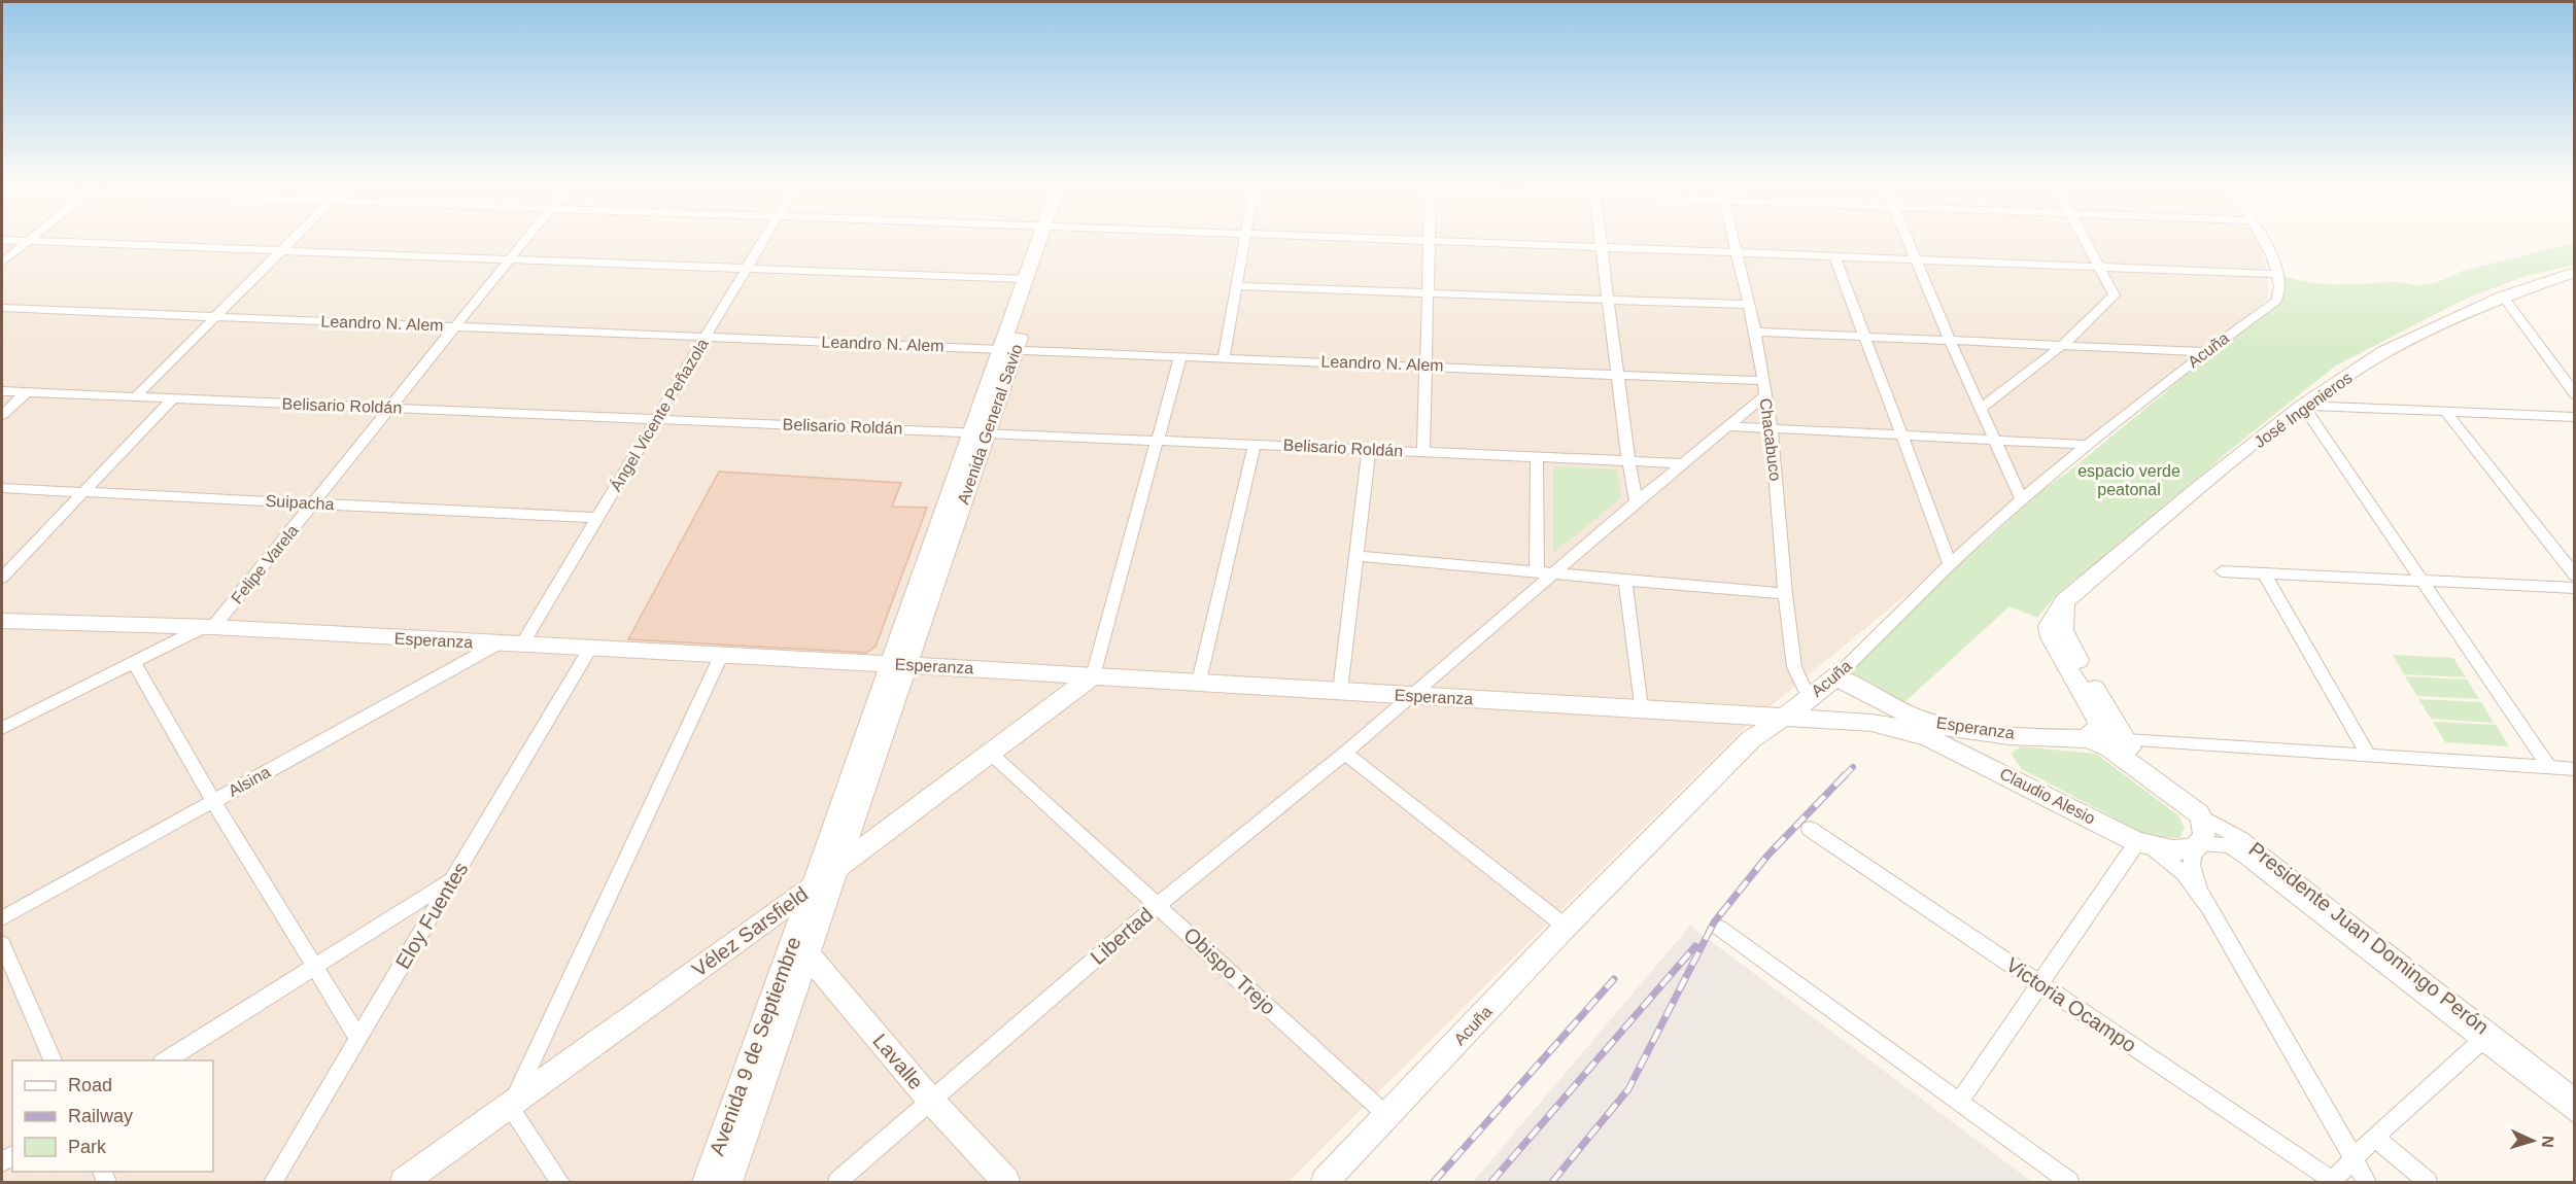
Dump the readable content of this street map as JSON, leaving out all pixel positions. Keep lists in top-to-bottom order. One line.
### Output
{"streets":{"main road":["Acuña","José Ingenieros","Avenida General Savio","Esperanza","Claudio Alesio","Vélez Sarsfield","Presidente Juan Domingo Perón","Avenida 9 de Septiembre","Lavalle"],"street":["Leandro N. Alem","Belisario Roldán","Ángel Vicente Peñazola","Chacabuco","Suipacha","Felipe Varela","Alsina","Eloy Fuentes","Libertad","Obispo Trejo","Victoria Ocampo"]},"crossings":[["Leandro N. Alem","Ángel Vicente Peñazola"],["Leandro N. Alem","Avenida General Savio"],["Leandro N. Alem","Chacabuco"],["Leandro N. Alem","Felipe Varela"],["Acuña","Chacabuco"],["Acuña","Esperanza"],["Acuña","Obispo Trejo"],["Belisario Roldán","Ángel Vicente Peñazola"],["Belisario Roldán","Avenida General Savio"],["Belisario Roldán","Felipe Varela"],["Belisario Roldán","Libertad"],["José Ingenieros","Esperanza"],["José Ingenieros","Presidente Juan Domingo Perón"],["Ángel Vicente Peñazola","Suipacha"],["Ángel Vicente Peñazola","Esperanza"],["Avenida General Savio","Esperanza"],["Avenida General Savio","Avenida 9 de Septiembre"],["Chacabuco","Esperanza"],["Chacabuco","Libertad"],["Suipacha","Felipe Varela"],["Felipe Varela","Esperanza"],["Esperanza","Alsina"],["Esperanza","Claudio Alesio"],["Esperanza","Eloy Fuentes"],["Esperanza","Vélez Sarsfield"],["Esperanza","Libertad"],["Esperanza","Presidente Juan Domingo Perón"],["Esperanza","Avenida 9 de Septiembre"],["Claudio Alesio","Presidente Juan Domingo Perón"],["Vélez Sarsfield","Obispo Trejo"],["Vélez Sarsfield","Avenida 9 de Septiembre"],["Libertad","Obispo Trejo"],["Libertad","Lavalle"],["Avenida 9 de Septiembre","Lavalle"]],"parks":["espacio verde peatonal"],"legend":["Road","Railway","Park"],"north":"right"}
